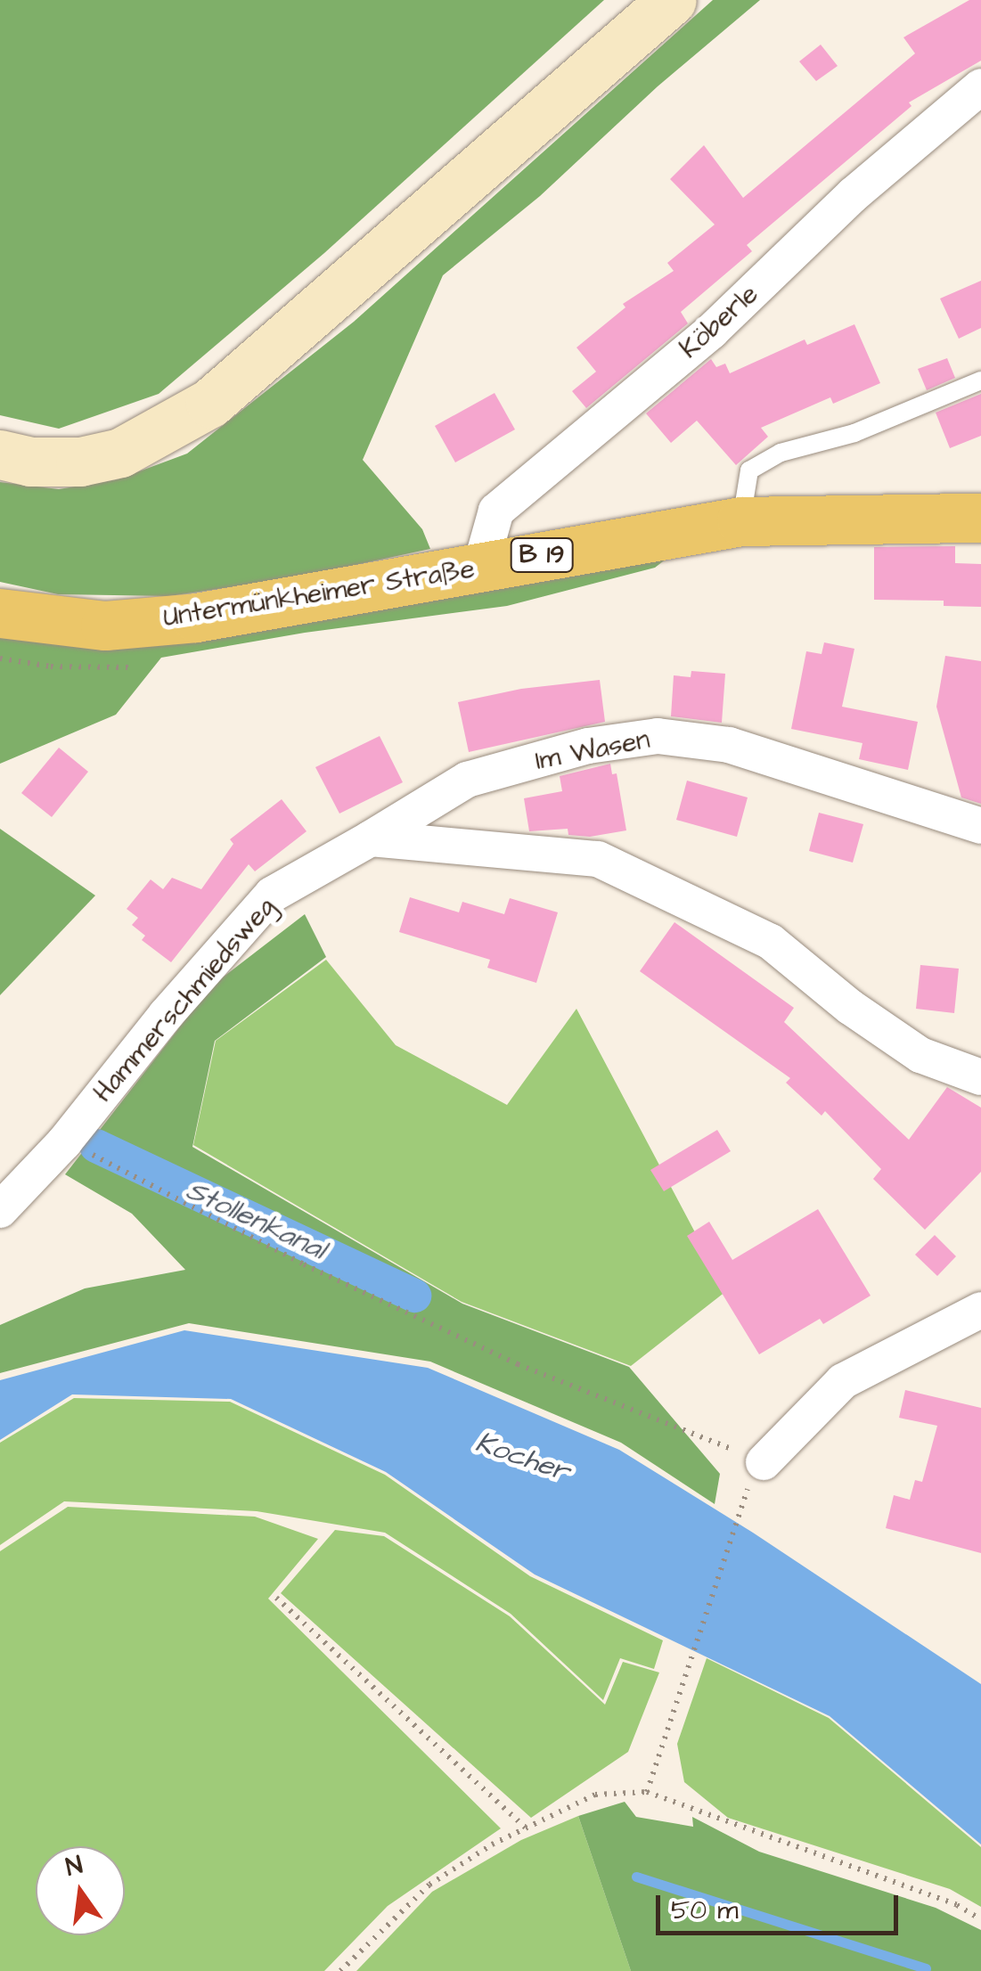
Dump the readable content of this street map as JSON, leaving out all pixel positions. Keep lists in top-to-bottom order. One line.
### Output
{"streets":{"main road":["B 19","Untermünkheimer Straße"],"street":["Köberle","Im Wasen","Hammerschmiedsweg"]},"crossings":[["Köberle","Untermünkheimer Straße"],["Im Wasen","Hammerschmiedsweg"]],"water":["Stollenkanal","Kocher"],"scale_bar":"50 m","north":"top"}
